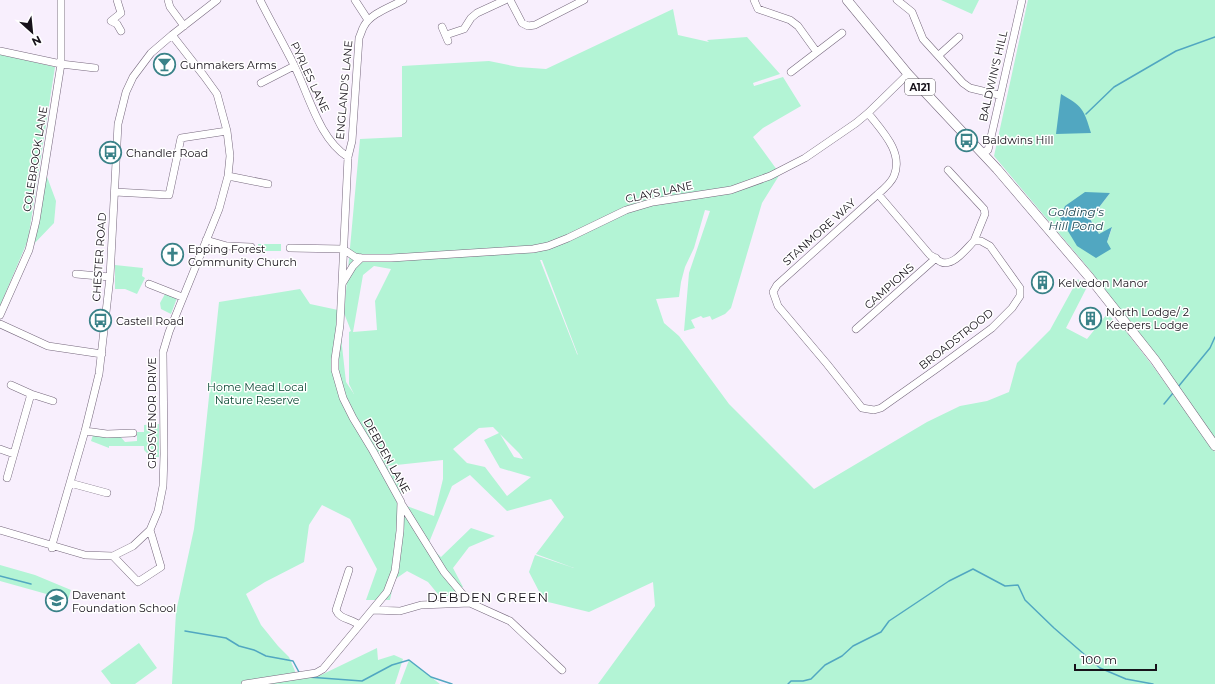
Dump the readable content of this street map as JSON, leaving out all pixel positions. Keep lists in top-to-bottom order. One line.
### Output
{"streets":{"main road":["A121"],"street":["BALDWIN'S HILL","PYRLES LANE","ENGLAND'S LANE","COLEBROOK LANE","CLAYS LANE","STANMORE WAY","CHESTER ROAD","CAMPIONS","BROADSTROOD","GROSVENOR DRIVE","DEBDEN LANE"]},"crossings":[["BALDWIN'S HILL","A121"],["PYRLES LANE","ENGLAND'S LANE"],["A121","CLAYS LANE"],["ENGLAND'S LANE","CLAYS LANE"],["ENGLAND'S LANE","DEBDEN LANE"],["CLAYS LANE","STANMORE WAY"],["CLAYS LANE","DEBDEN LANE"],["STANMORE WAY","BROADSTROOD"],["CHESTER ROAD","GROSVENOR DRIVE"]],"districts":["DEBDEN GREEN"],"water":["Golding's Hill Pond"],"parks":["Home Mead Local Nature Reserve"],"places":{"bar":["Gunmakers Arms"],"bus stop":["Baldwins Hill","Chandler Road","Castell Road"],"church":["Epping Forest Community Church"],"building":["Kelvedon Manor","North Lodge/ 2 Keepers Lodge"],"school or university":["Davenant Foundation School"]},"scale_bar":"100 m","north":"bottom right"}
